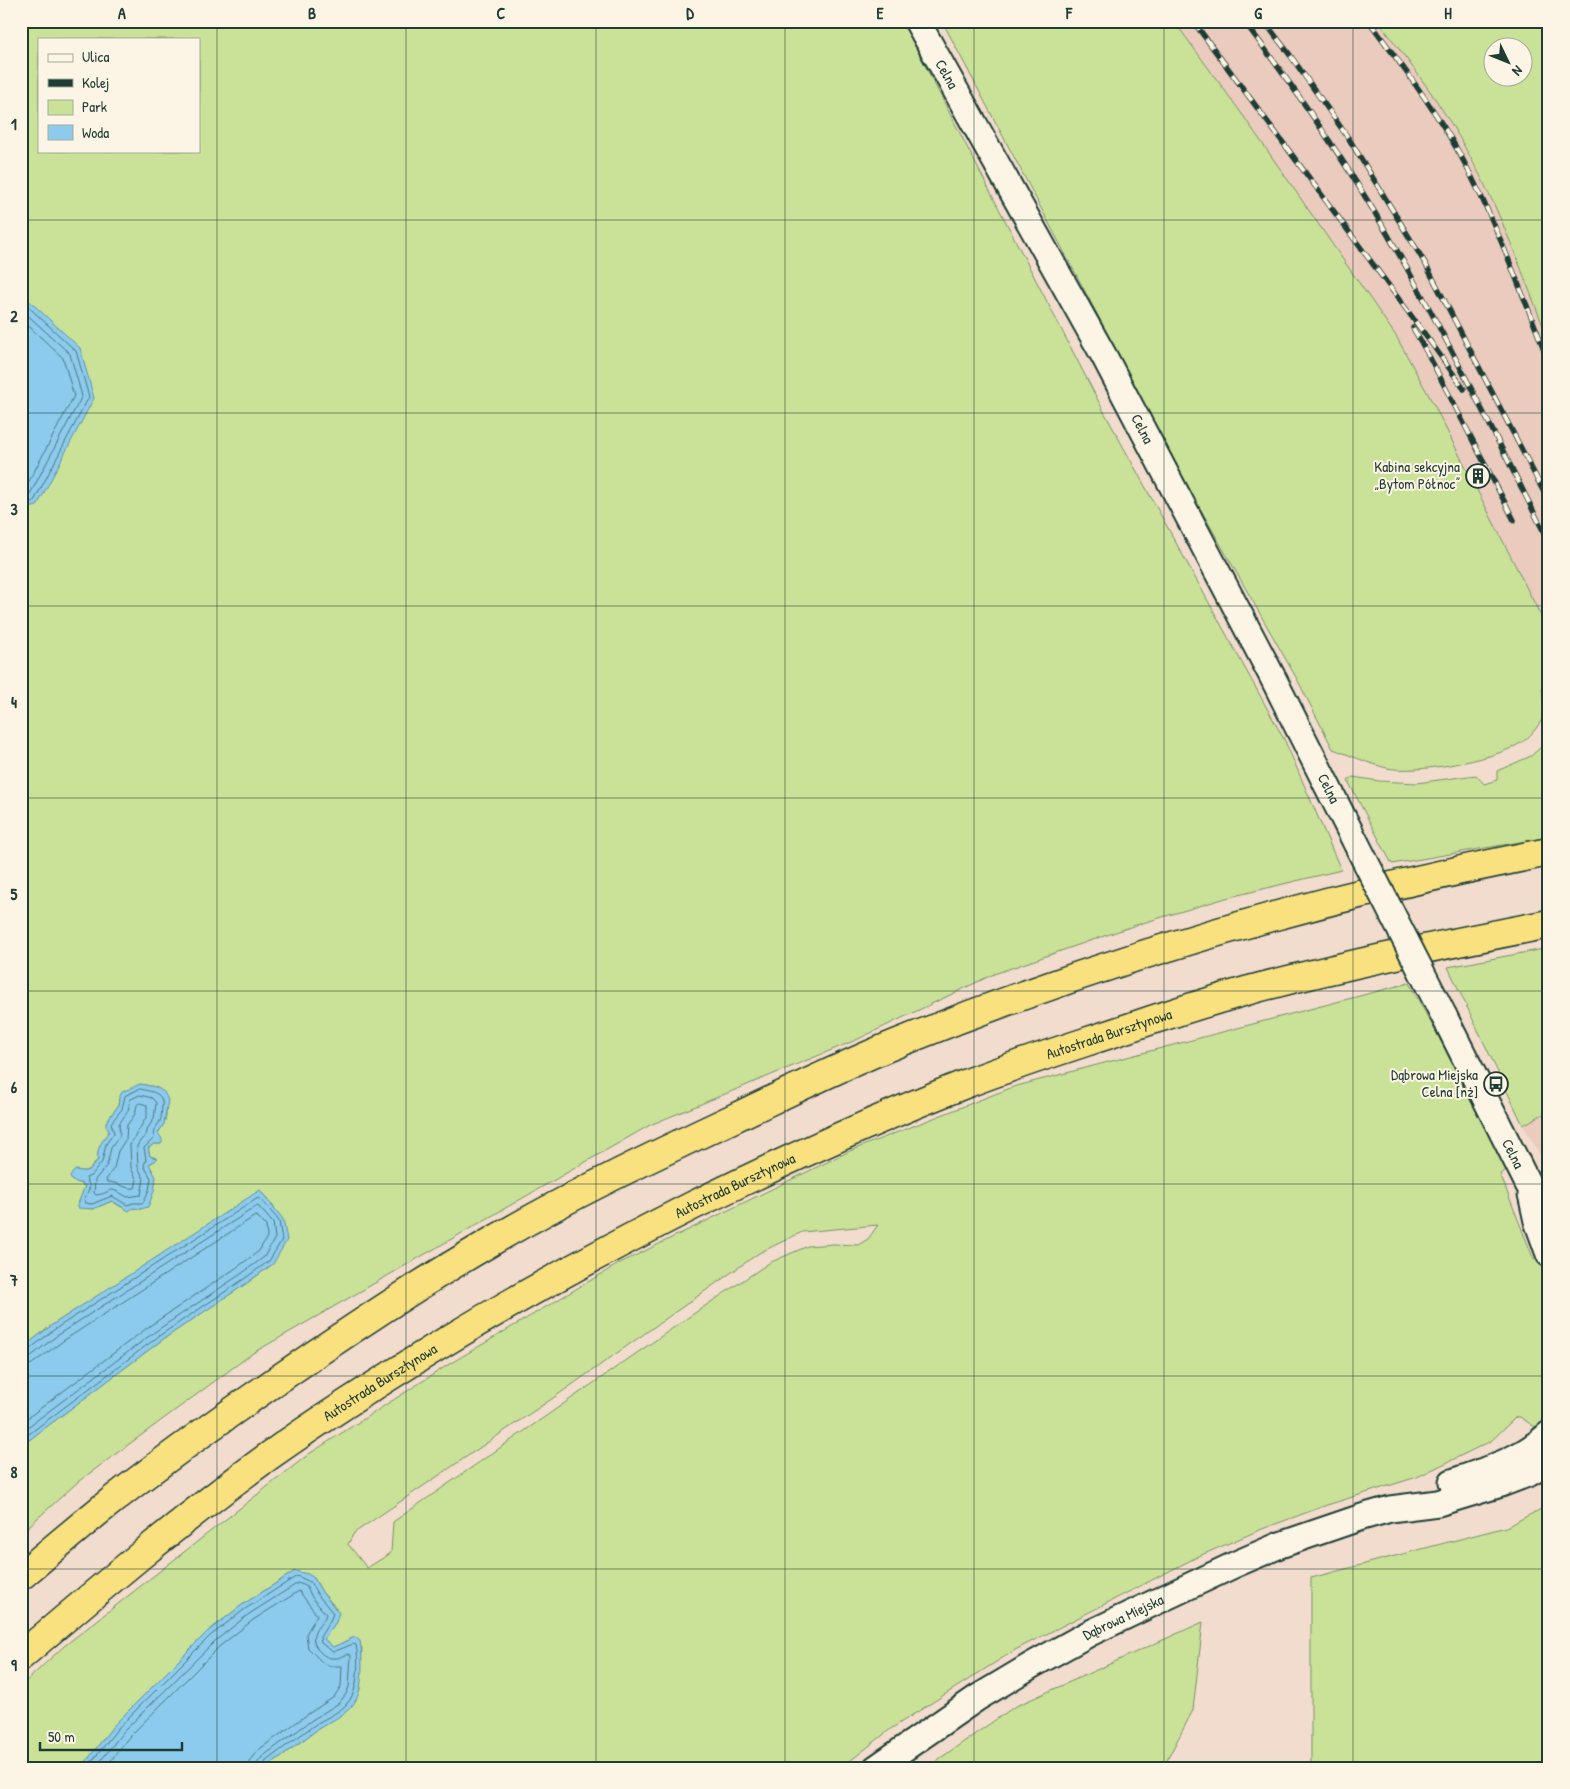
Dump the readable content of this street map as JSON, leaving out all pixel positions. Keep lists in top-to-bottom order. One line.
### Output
{"streets":{"highway":["Autostrada Bursztynowa"],"street":["Celna","Dąbrowa Miejska"]},"places":{"building":["Kabina sekcyjna „Bytom Północ”"],"bus stop":["Dąbrowa Miejska Celna [nż]"]},"legend":["Ulica","Kolej","Park","Woda"],"scale_bar":"50 m","north":"bottom right","grid":{"columns":["A","B","C","D","E","F","G","H"],"rows":["1","2","3","4","5","6","7","8","9"]}}
